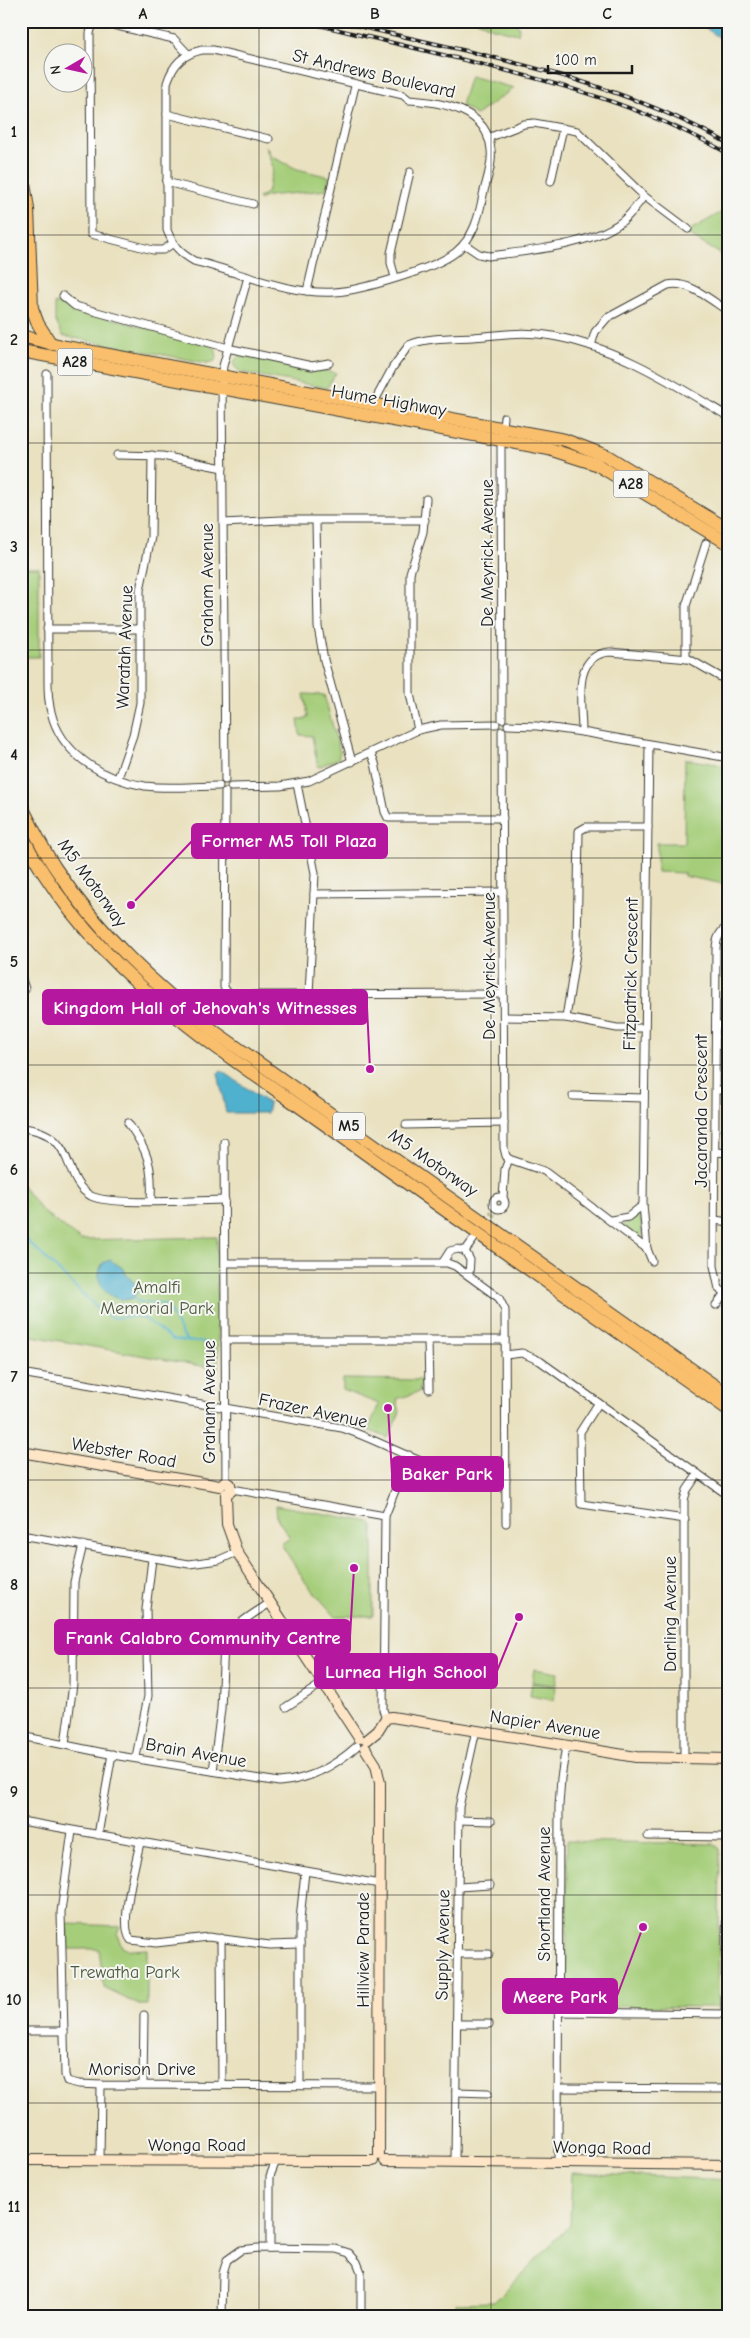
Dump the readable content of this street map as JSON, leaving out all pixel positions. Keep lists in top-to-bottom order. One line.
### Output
{"streets":{"highway":["A28","Hume Highway","M5 Motorway","M5"],"street":["St Andrews Boulevard","De Meyrick Avenue","Graham Avenue","Waratah Avenue","Fitzpatrick Crescent","Jacaranda Crescent","Frazer Avenue","Webster Road","Darling Avenue","Napier Avenue","Brain Avenue","Shortland Avenue","Supply Avenue","Hillview Parade","Morison Drive","Wonga Road"]},"crossings":[["St Andrews Boulevard","Graham Avenue"],["Hume Highway","De Meyrick Avenue"],["Hume Highway","Graham Avenue"],["De Meyrick Avenue","Fitzpatrick Crescent"],["Graham Avenue","Frazer Avenue"],["Graham Avenue","Webster Road"],["Graham Avenue","Brain Avenue"],["Graham Avenue","Hillview Parade"],["Darling Avenue","Napier Avenue"],["Napier Avenue","Shortland Avenue"],["Napier Avenue","Supply Avenue"],["Brain Avenue","Hillview Parade"],["Shortland Avenue","Wonga Road"],["Supply Avenue","Wonga Road"],["Hillview Parade","Morison Drive"],["Hillview Parade","Wonga Road"]],"parks":["Amalfi Memorial Park","Trewatha Park"],"places":["Former M5 Toll Plaza","Kingdom Hall of Jehovah's Witnesses","Baker Park","Frank Calabro Community Centre","Lurnea High School","Meere Park"],"scale_bar":"100 m","north":"left","grid":{"columns":["A","B","C"],"rows":["1","2","3","4","5","6","7","8","9","10","11"]}}
